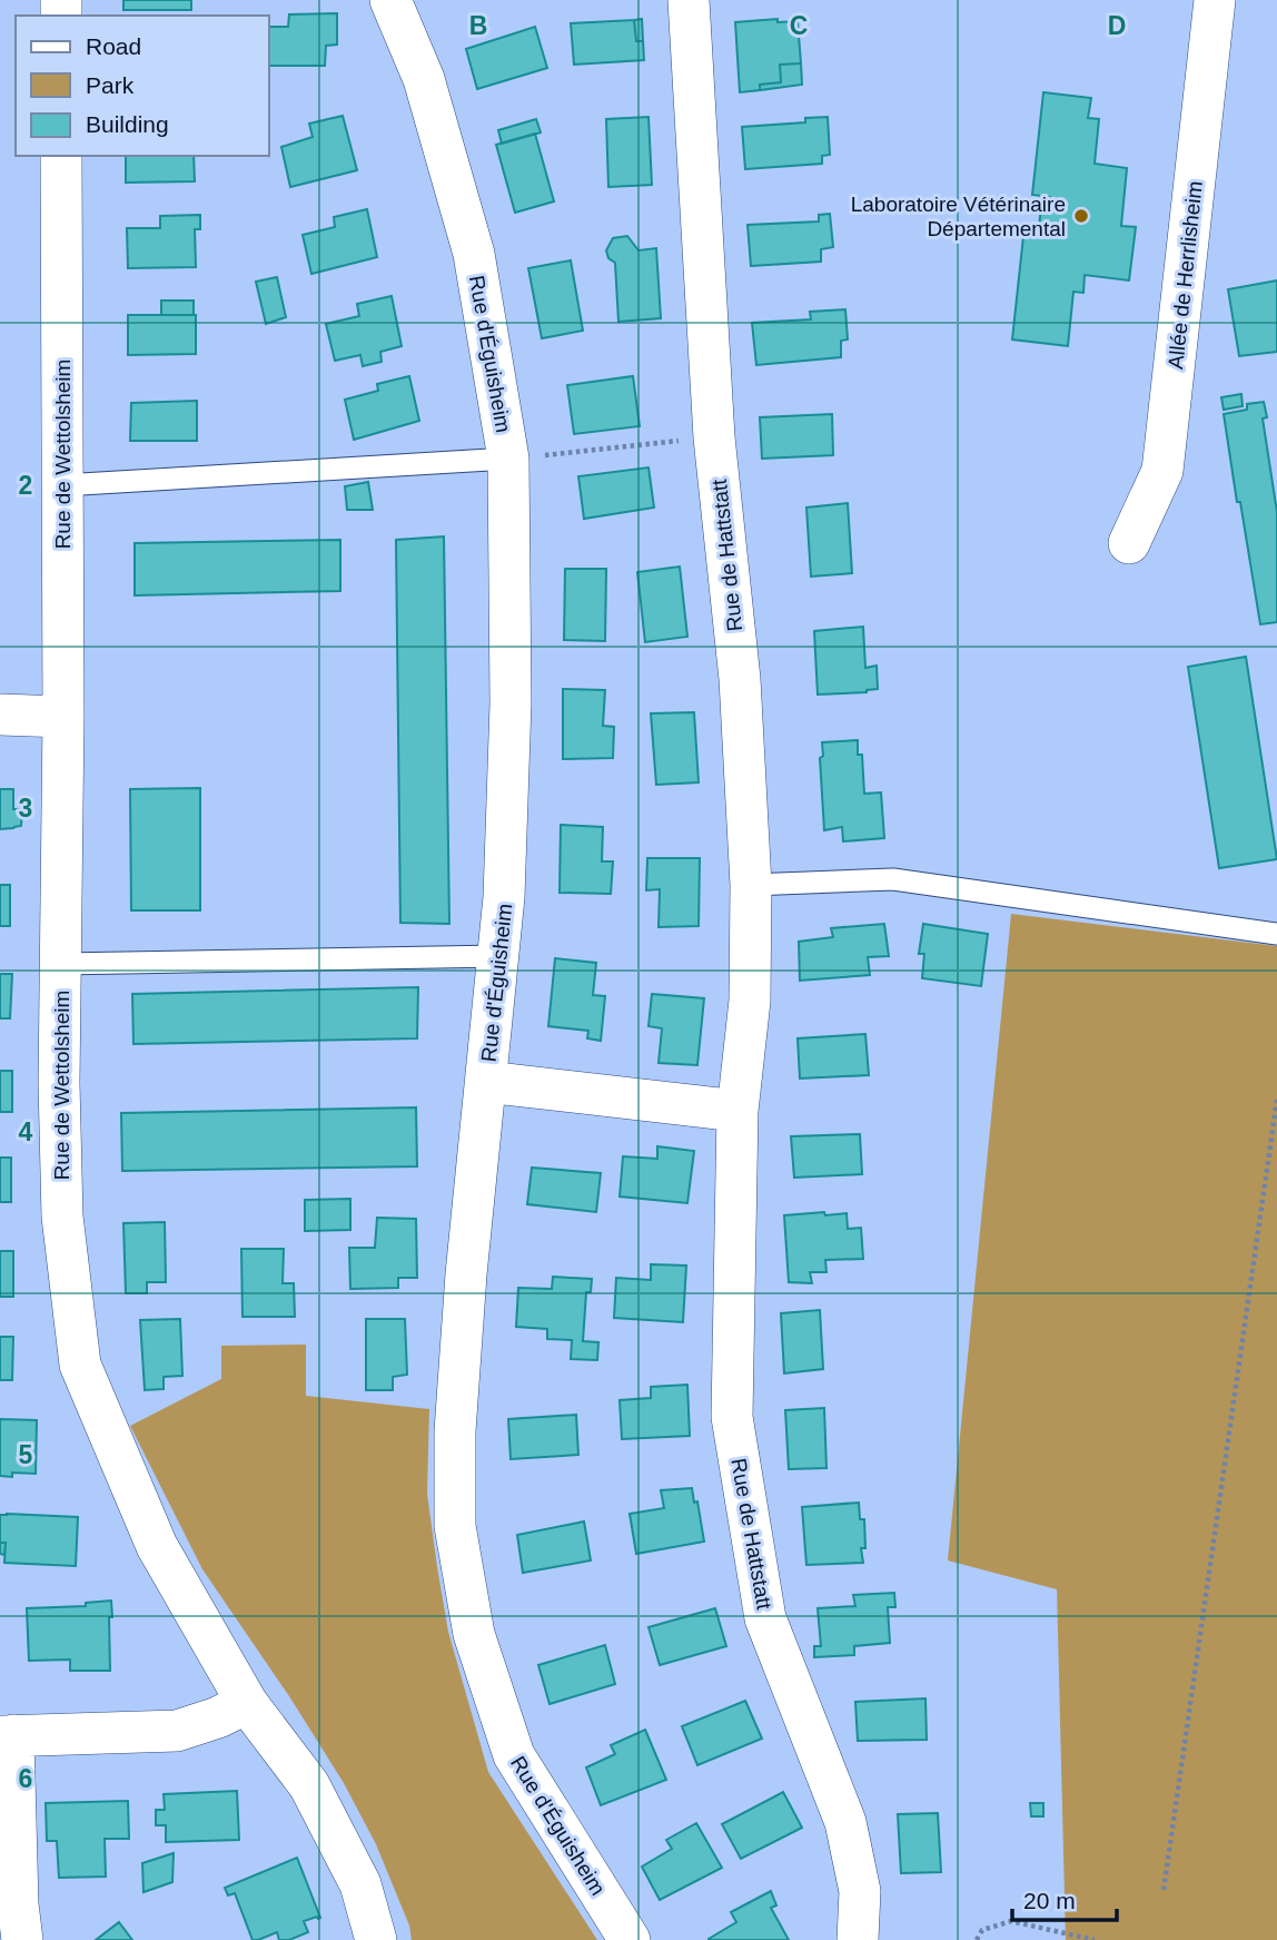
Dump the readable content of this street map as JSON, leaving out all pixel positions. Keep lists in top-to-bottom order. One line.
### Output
{"streets":{"street":["Allée de Herrlisheim","Rue d'Éguisheim","Rue de Wettolsheim","Rue de Hattstatt"]},"places":["Laboratoire Vétérinaire Départemental"],"legend":["Road","Park","Building"],"scale_bar":"20 m","grid":{"columns":["B","C","D"],"rows":["2","3","4","5","6"]}}
